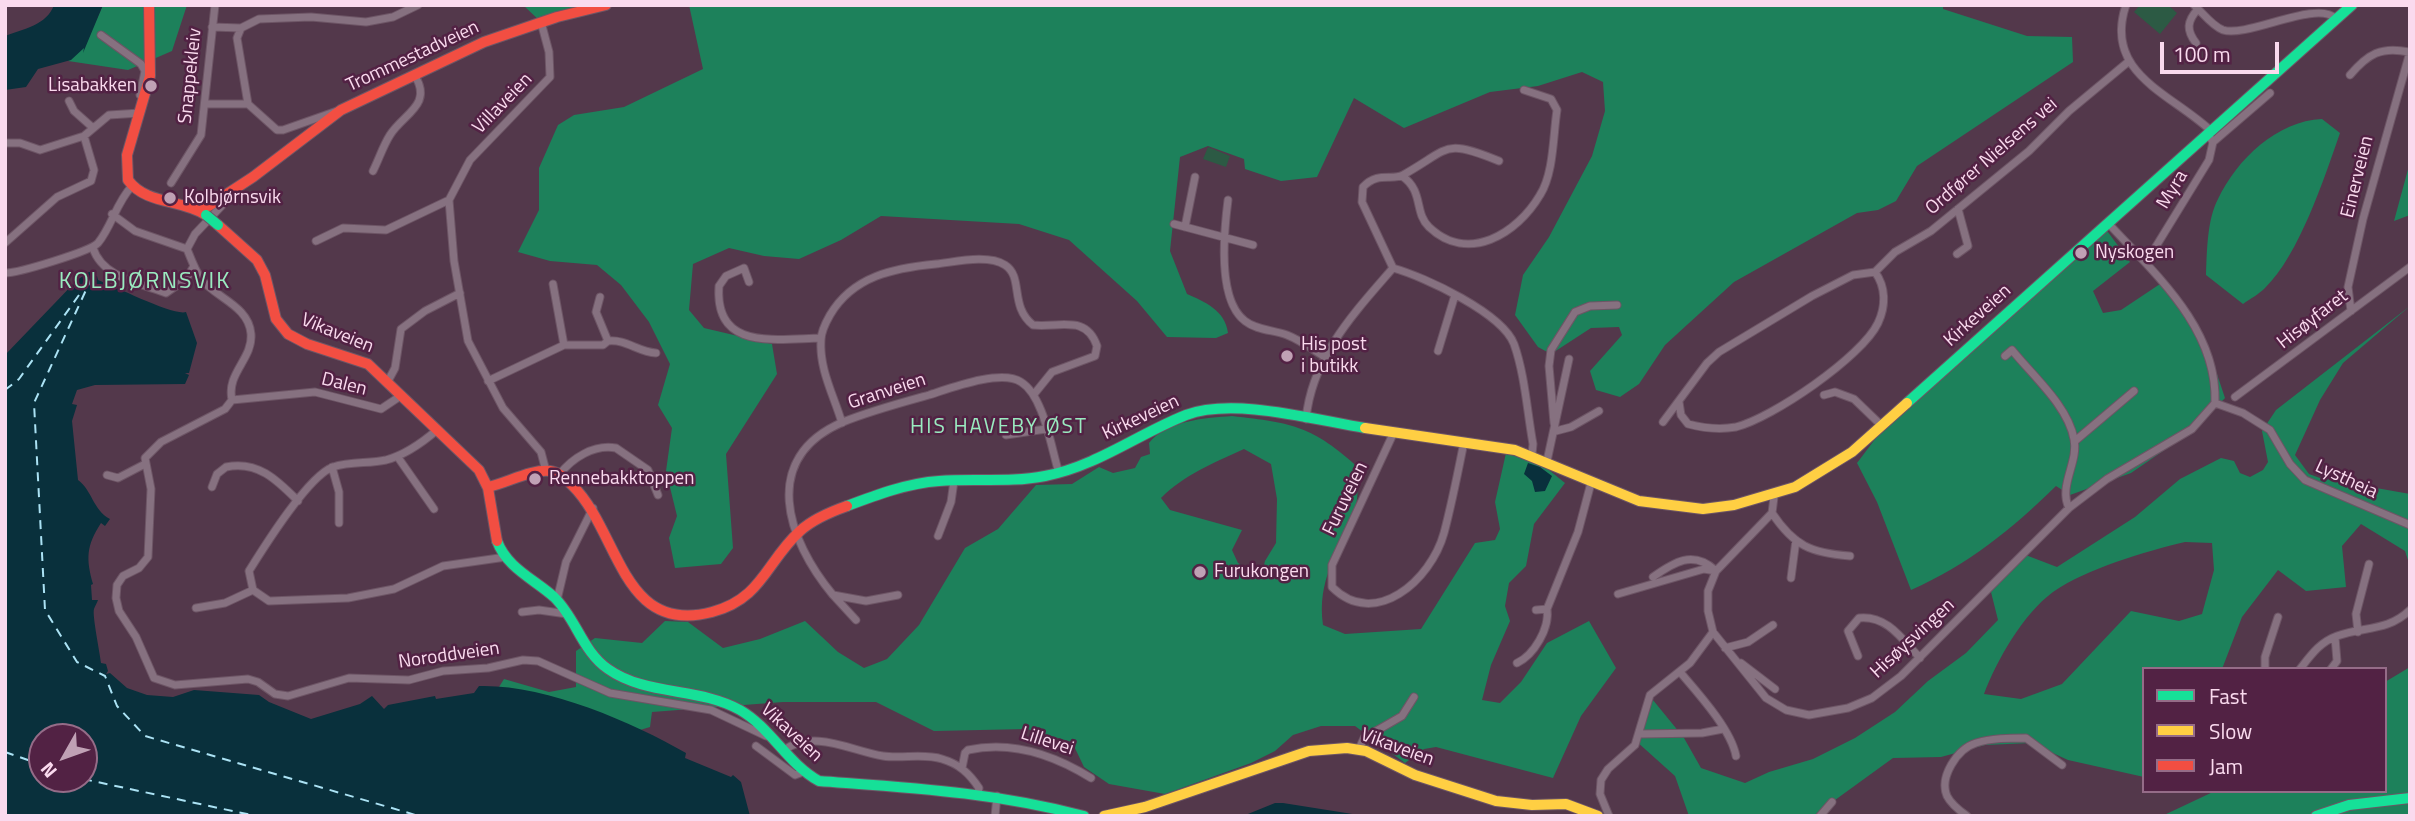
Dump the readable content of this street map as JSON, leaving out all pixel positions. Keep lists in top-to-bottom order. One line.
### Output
{"streets":{"main road":["Trommestadveien","Kirkeveien","Vikaveien"],"street":["Snappekleiv","Villaveien","Ordfører Nielsens vei","Einerveien","Myra","Hisøyfaret","Dalen","Granveien","Lystheia","Furuveien","Hisøysvingen","Noroddveien","Lillevei"]},"crossings":[["Trommestadveien","Villaveien"],["Trommestadveien","Vikaveien"],["Einerveien","Hisøyfaret"],["Myra","Kirkeveien"],["Kirkeveien","Granveien"],["Kirkeveien","Furuveien"],["Vikaveien","Dalen"],["Vikaveien","Noroddveien"],["Lystheia","Hisøysvingen"]],"districts":["KOLBJØRNSVIK","HIS HAVEBY ØST"],"places":["Lisabakken","Kolbjørnsvik","Nyskogen","His post i butikk","Rennebakktoppen","Furukongen"],"legend":["Fast","Slow","Jam"],"scale_bar":"100 m","north":"bottom left"}
